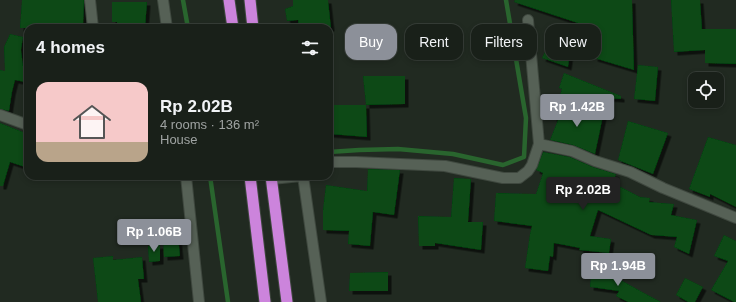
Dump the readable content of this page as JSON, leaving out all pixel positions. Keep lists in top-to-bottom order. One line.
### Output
{"page":{"chip":["Buy","Rent","Filters","New"],"heading":"4 homes","list":[{"name":"Rp 2.02B","note":"4 rooms · 136 m² · House"}],"price":["Rp 1.42B","Rp 2.02B","Rp 1.06B","Rp 1.94B"]}}
